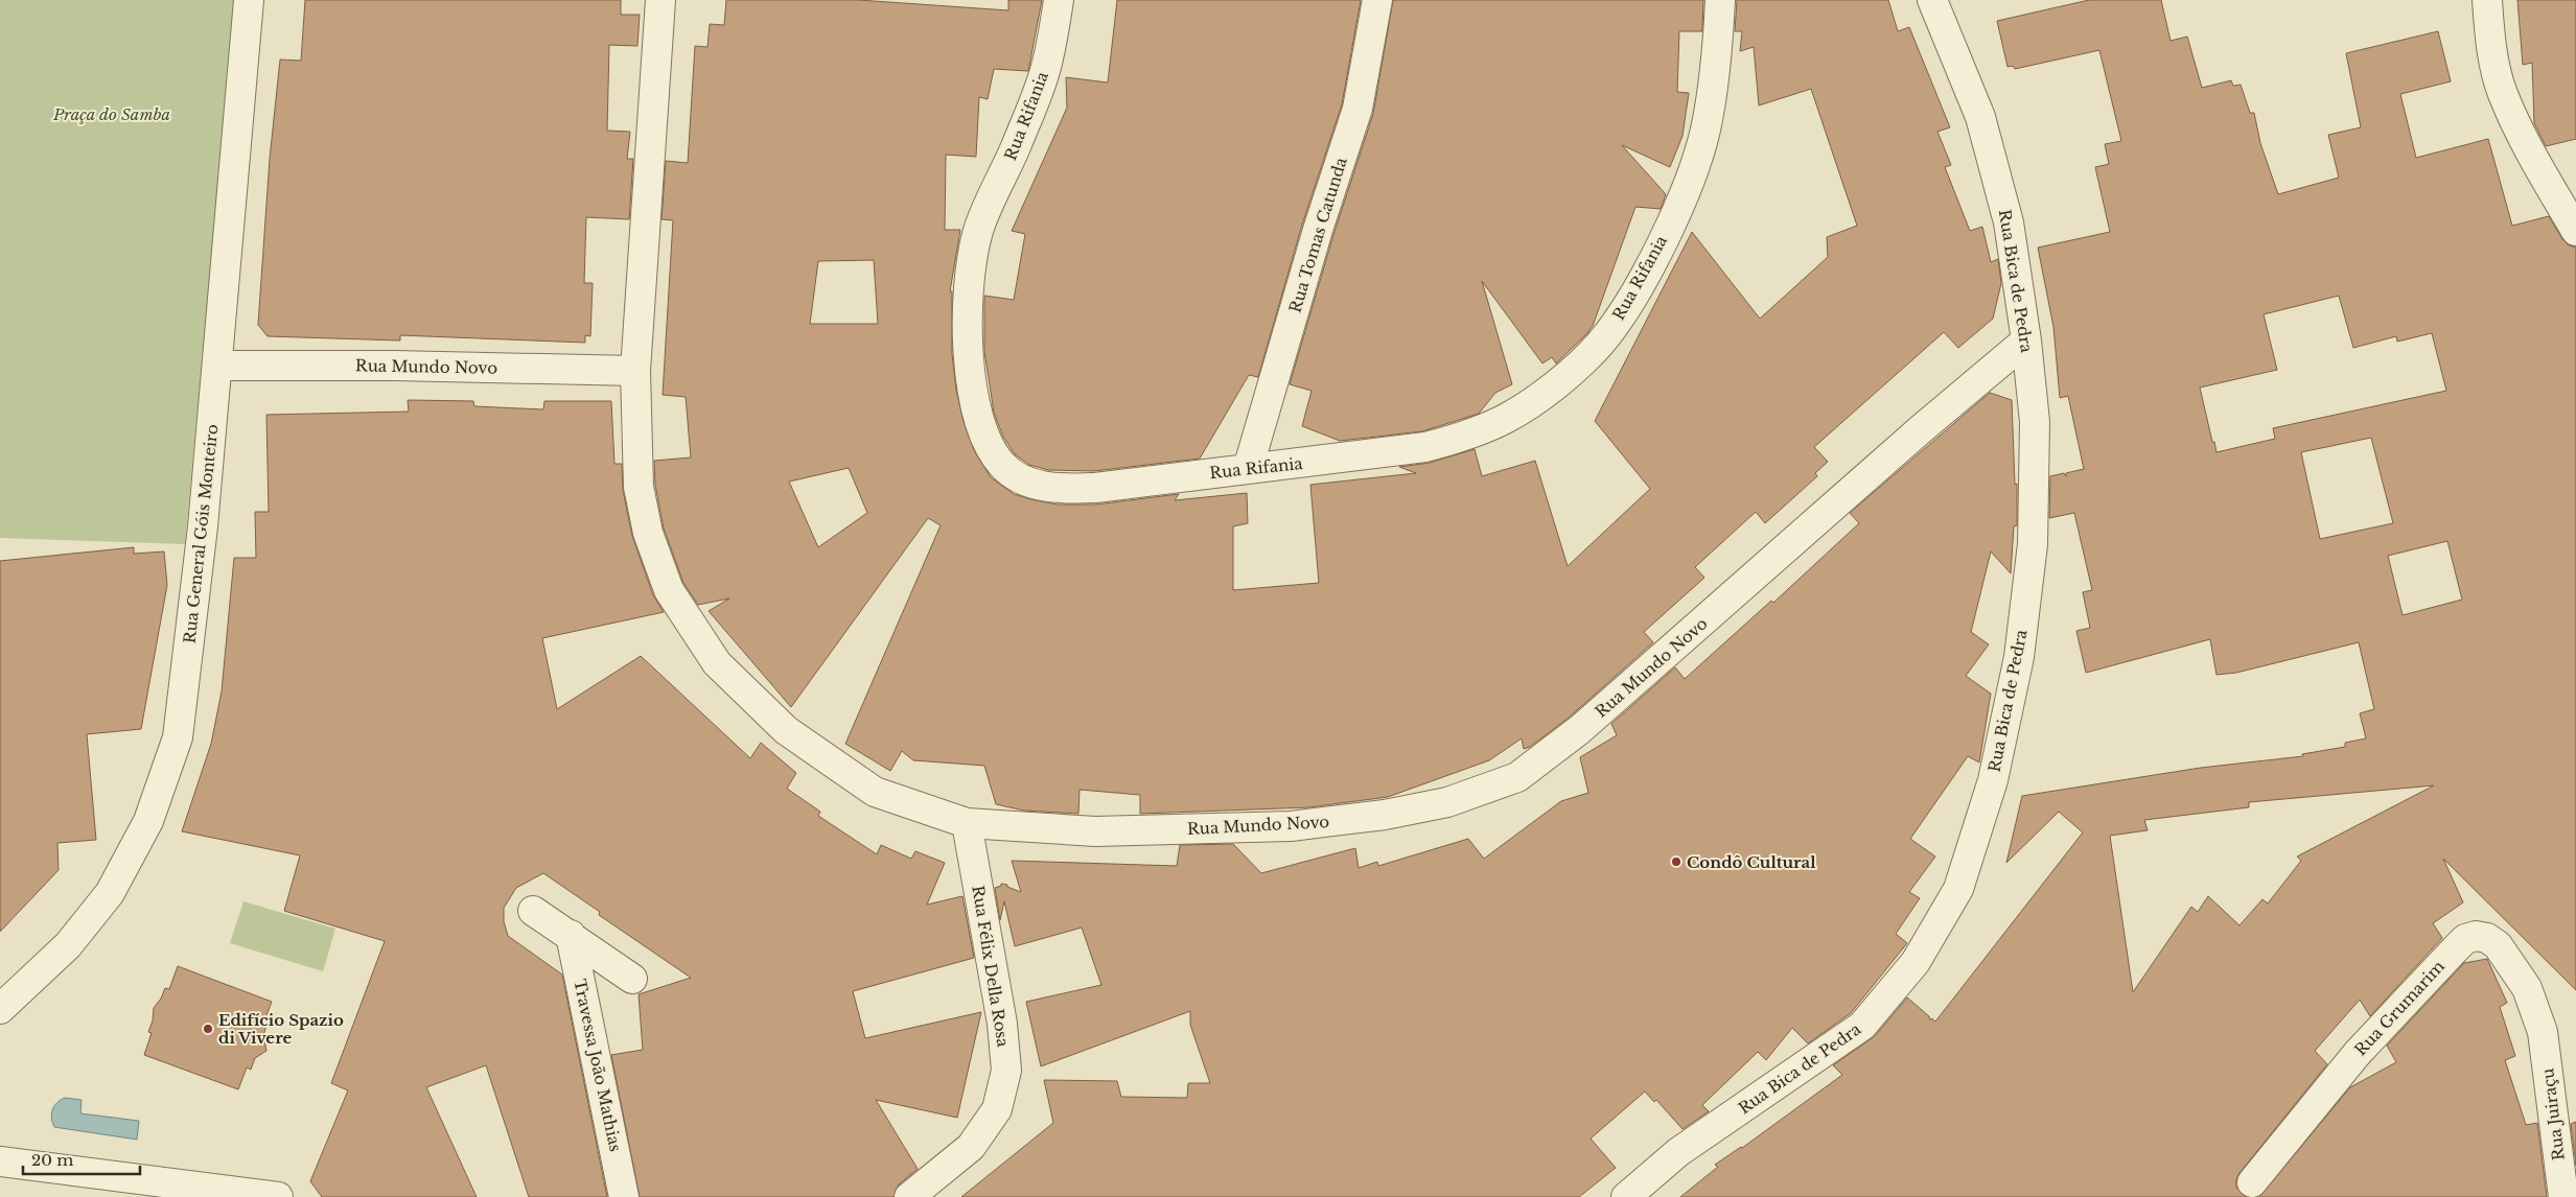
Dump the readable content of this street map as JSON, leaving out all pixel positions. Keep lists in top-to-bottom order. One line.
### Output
{"streets":{"street":["Rua Rifania","Rua Tomas Catunda","Rua Bica de Pedra","Rua Mundo Novo","Rua General Góis Monteiro","Rua Félix Della Rosa","Rua Grumarim","Travessa João Mathias","Rua Juiraçu"]},"crossings":[["Rua Rifania","Rua Tomas Catunda"],["Rua Bica de Pedra","Rua Mundo Novo"],["Rua Mundo Novo","Rua General Góis Monteiro"],["Rua Mundo Novo","Rua Félix Della Rosa"],["Rua Grumarim","Rua Juiraçu"]],"parks":["Praça do Samba"],"places":["Condô Cultural","Edifício Spazio di Vivere"],"scale_bar":"20 m"}
